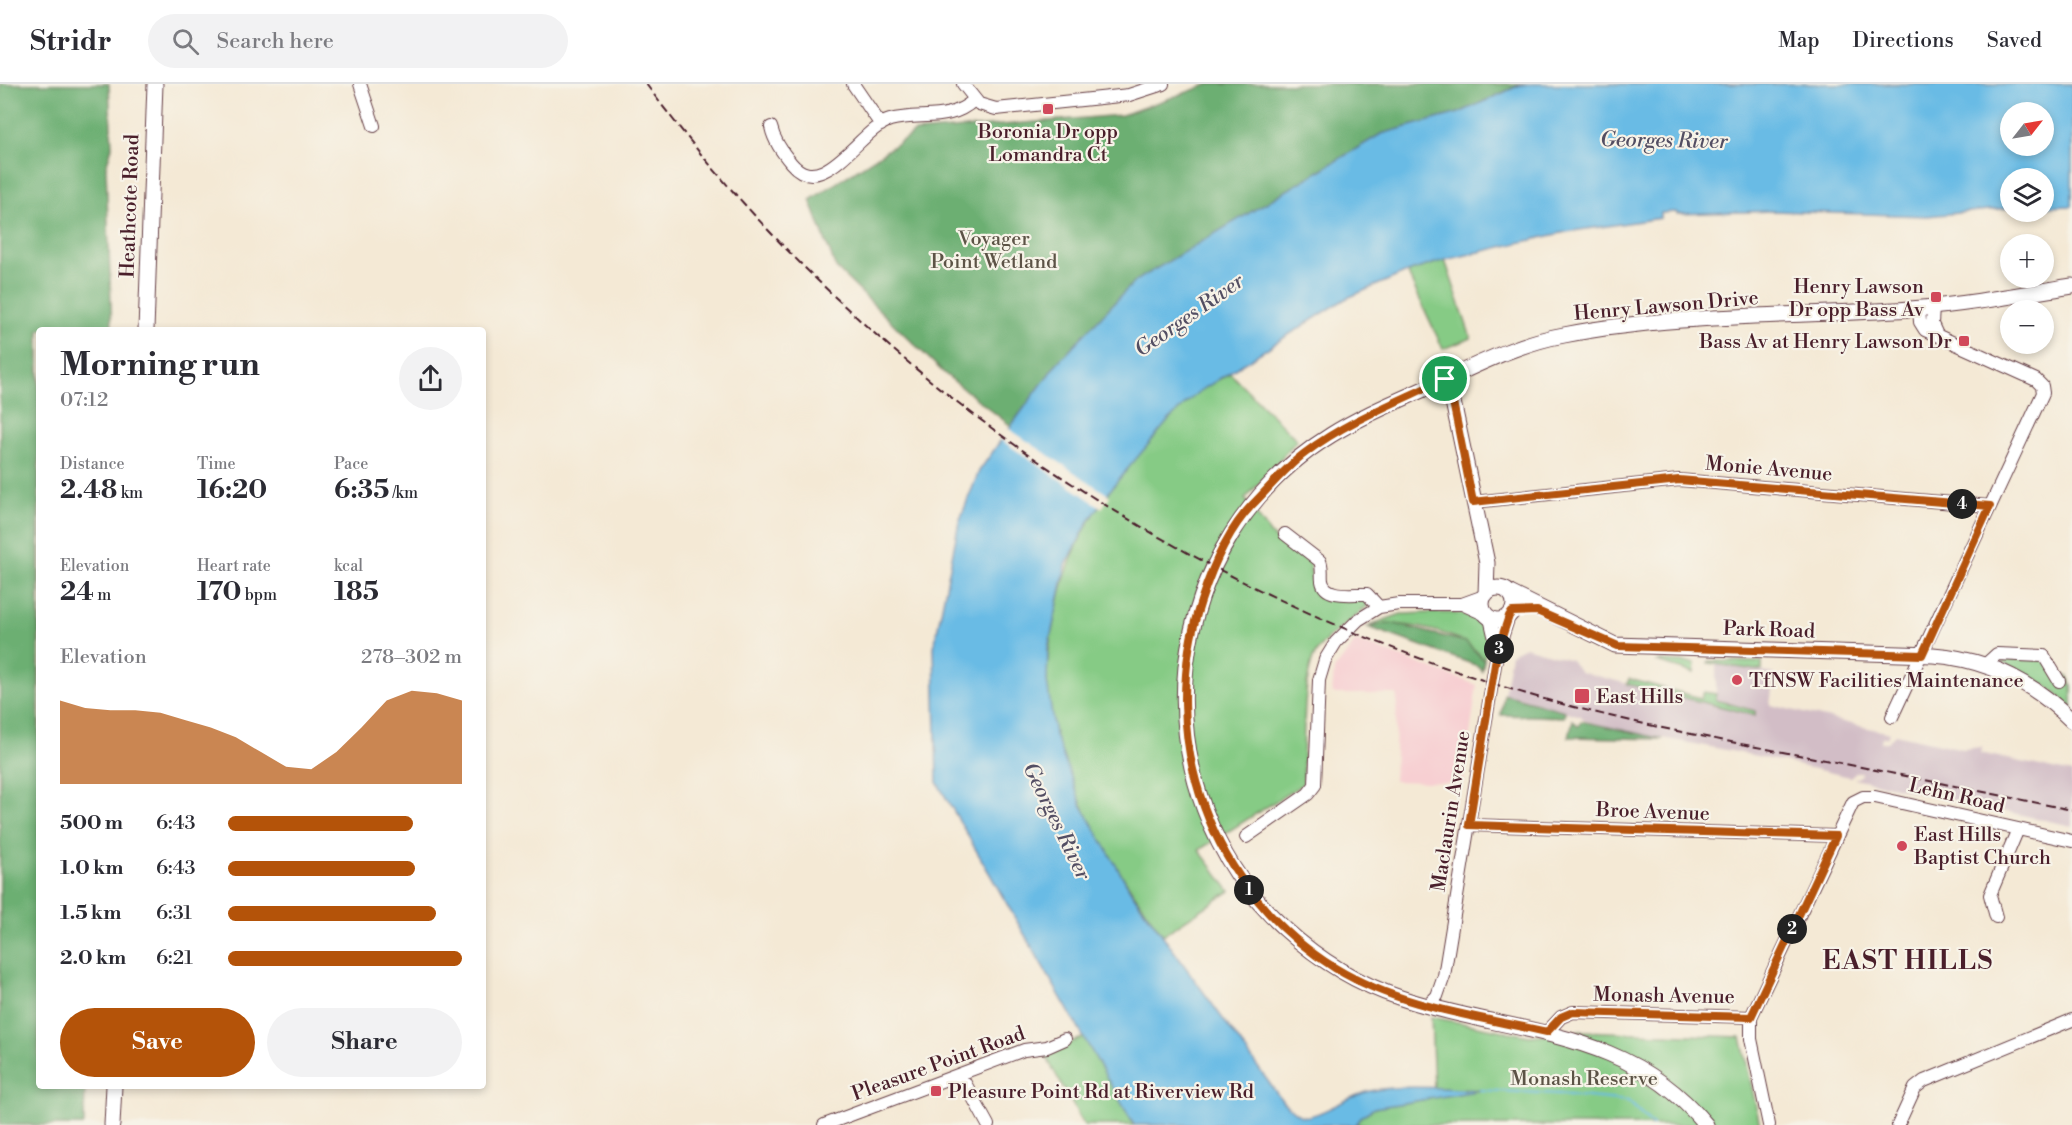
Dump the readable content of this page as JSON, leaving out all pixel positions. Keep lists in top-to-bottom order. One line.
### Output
{"streets":{"main road":["Heathcote Road","Henry Lawson Drive","Park Road"],"street":["Monie Avenue","Lehn Road","Maclaurin Avenue","Broe Avenue","Monash Avenue","Pleasure Point Road"]},"crossings":[["Henry Lawson Drive","Maclaurin Avenue"],["Henry Lawson Drive","Monash Avenue"],["Park Road","Maclaurin Avenue"],["Lehn Road","Broe Avenue"],["Maclaurin Avenue","Broe Avenue"]],"districts":["EAST HILLS"],"water":["Georges River"],"parks":["Voyager Point Wetland","Monash Reserve"],"places":{"transit":["Boronia Dr opp Lomandra Ct","Henry Lawson Dr opp Bass Av","Bass Av at Henry Lawson Dr","East Hills","Pleasure Point Rd at Riverview Rd"],"other":["TfNSW Facilities Maintenance","East Hills Baptist Church"]},"north":"top right","page":{"header":"Stridr","search":"Search here","nav":["Map","Directions","Saved"],"map_buttons":["+","−"],"heading":["Morning run","07:12"],"stats":[["Distance","2.48 km"],["Time","16:20"],["Pace","6:35 /km"],["Elevation","24 m"],["Heart rate","170 bpm"],["kcal","185"]],"pins":["4","3","1","2"],"chart":["Elevation","278–302 m"],"list":[{"name":"500 m","note":"6:43"},{"name":"1.0 km","note":"6:43"},{"name":"1.5 km","note":"6:31"},{"name":"2.0 km","note":"6:21"}],"buttons":["Save","Share"]}}
